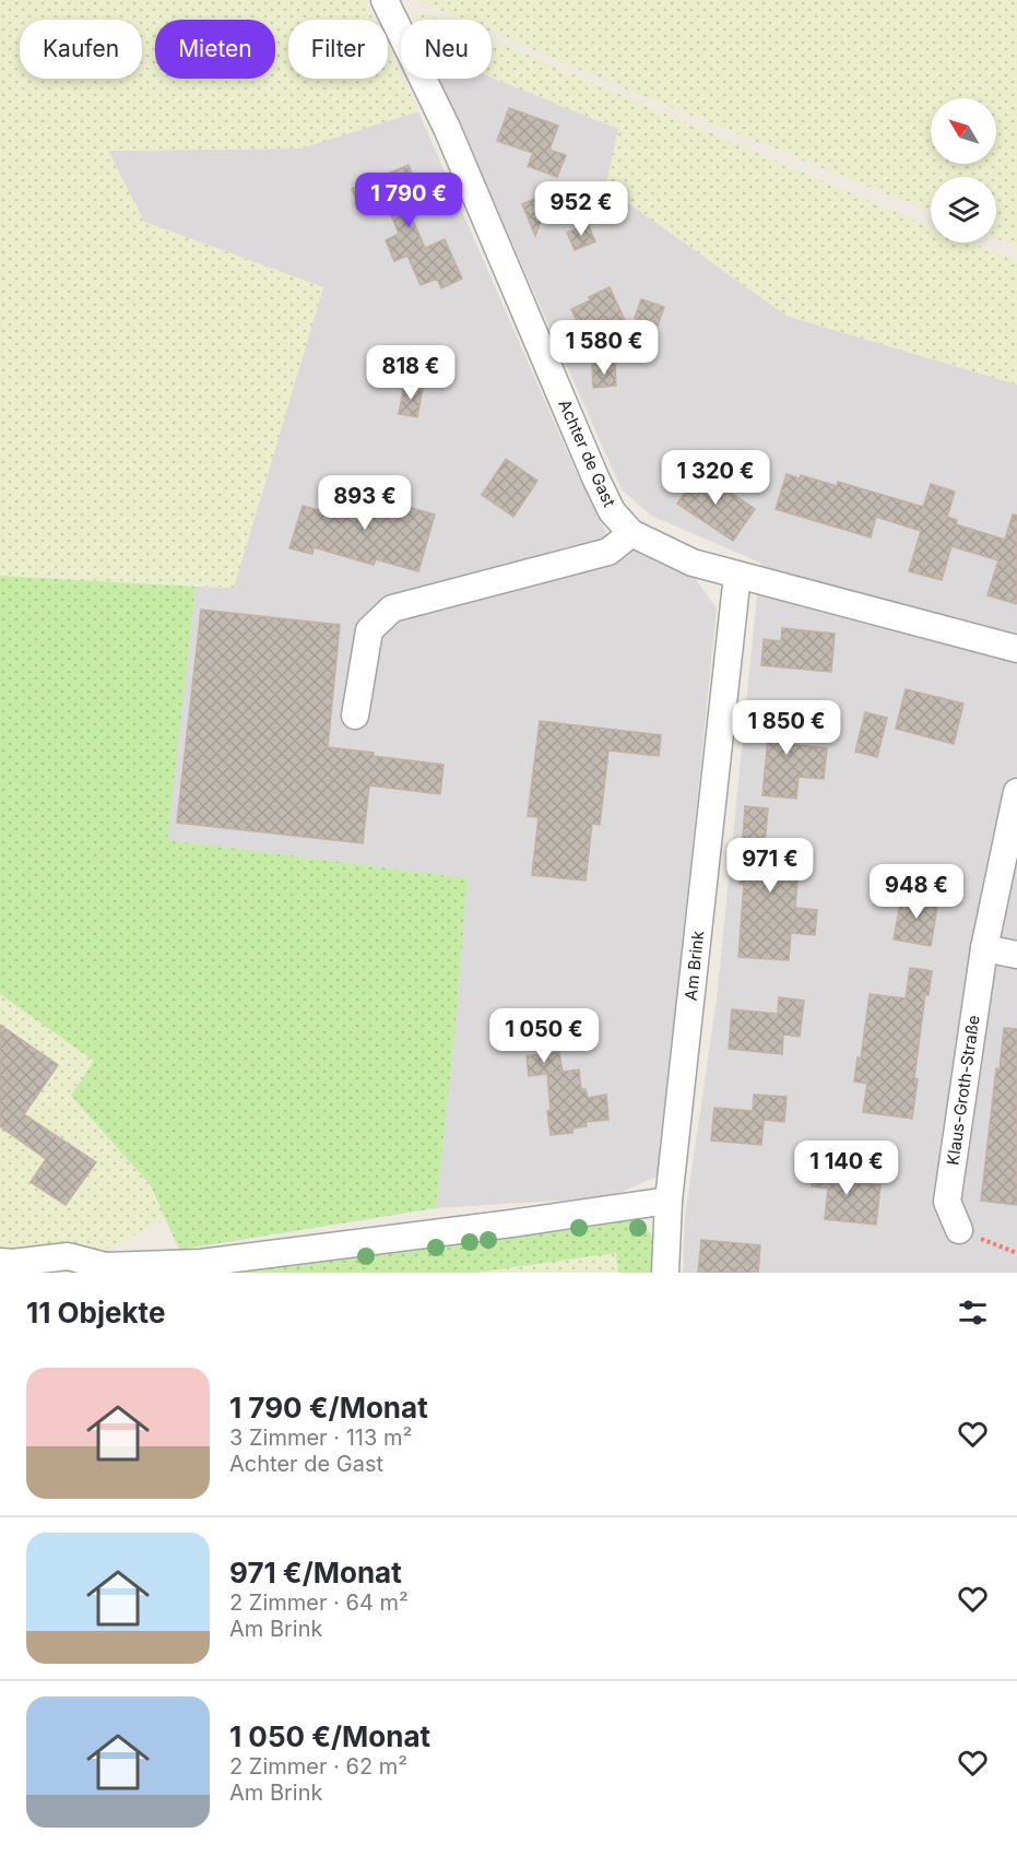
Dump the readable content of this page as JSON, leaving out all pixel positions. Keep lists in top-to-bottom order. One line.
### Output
{"streets":{"street":["Achter de Gast","Am Brink","Klaus-Groth-Straße"]},"crossings":[["Achter de Gast","Am Brink"]],"north":"top left","page":{"chip":["Kaufen","Mieten","Filter","Neu"],"price":["1 790 €","952 €","1 580 €","818 €","1 320 €","893 €","1 850 €","971 €","948 €","1 050 €","1 140 €"],"heading":"11 Objekte","list":[{"name":"1 790 €/Monat","note":"3 Zimmer · 113 m² · Achter de Gast"},{"name":"971 €/Monat","note":"2 Zimmer · 64 m² · Am Brink"},{"name":"1 050 €/Monat","note":"2 Zimmer · 62 m² · Am Brink"}]}}
